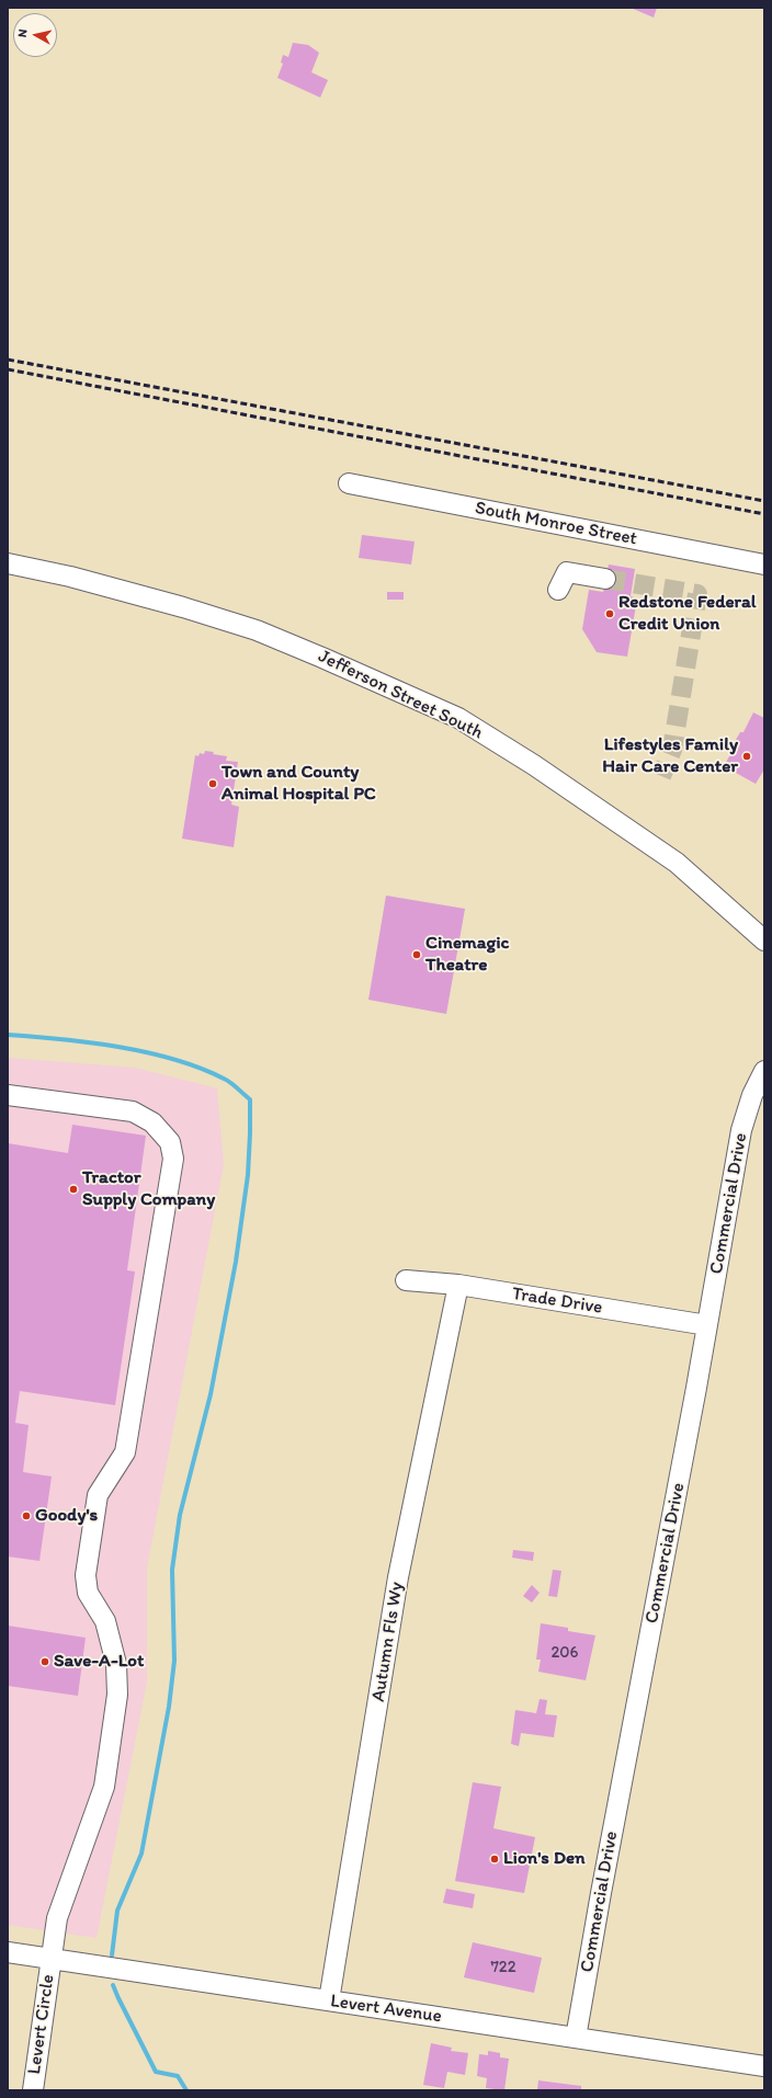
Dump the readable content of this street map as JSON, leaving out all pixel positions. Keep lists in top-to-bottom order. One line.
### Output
{"streets":{"street":["South Monroe Street","Jefferson Street South","Commercial Drive","Trade Drive","Autumn Fls Wy","Levert Avenue","Levert Circle"]},"crossings":[["Commercial Drive","Trade Drive"],["Commercial Drive","Levert Avenue"],["Trade Drive","Autumn Fls Wy"],["Autumn Fls Wy","Levert Avenue"],["Levert Avenue","Levert Circle"]],"places":["Redstone Federal Credit Union","Lifestyles Family Hair Care Center","Town and County Animal Hospital PC","Cinemagic Theatre","Tractor Supply Company","Goody's","Save-A-Lot","Lion's Den"],"house_numbers":["206","722"],"north":"left"}
